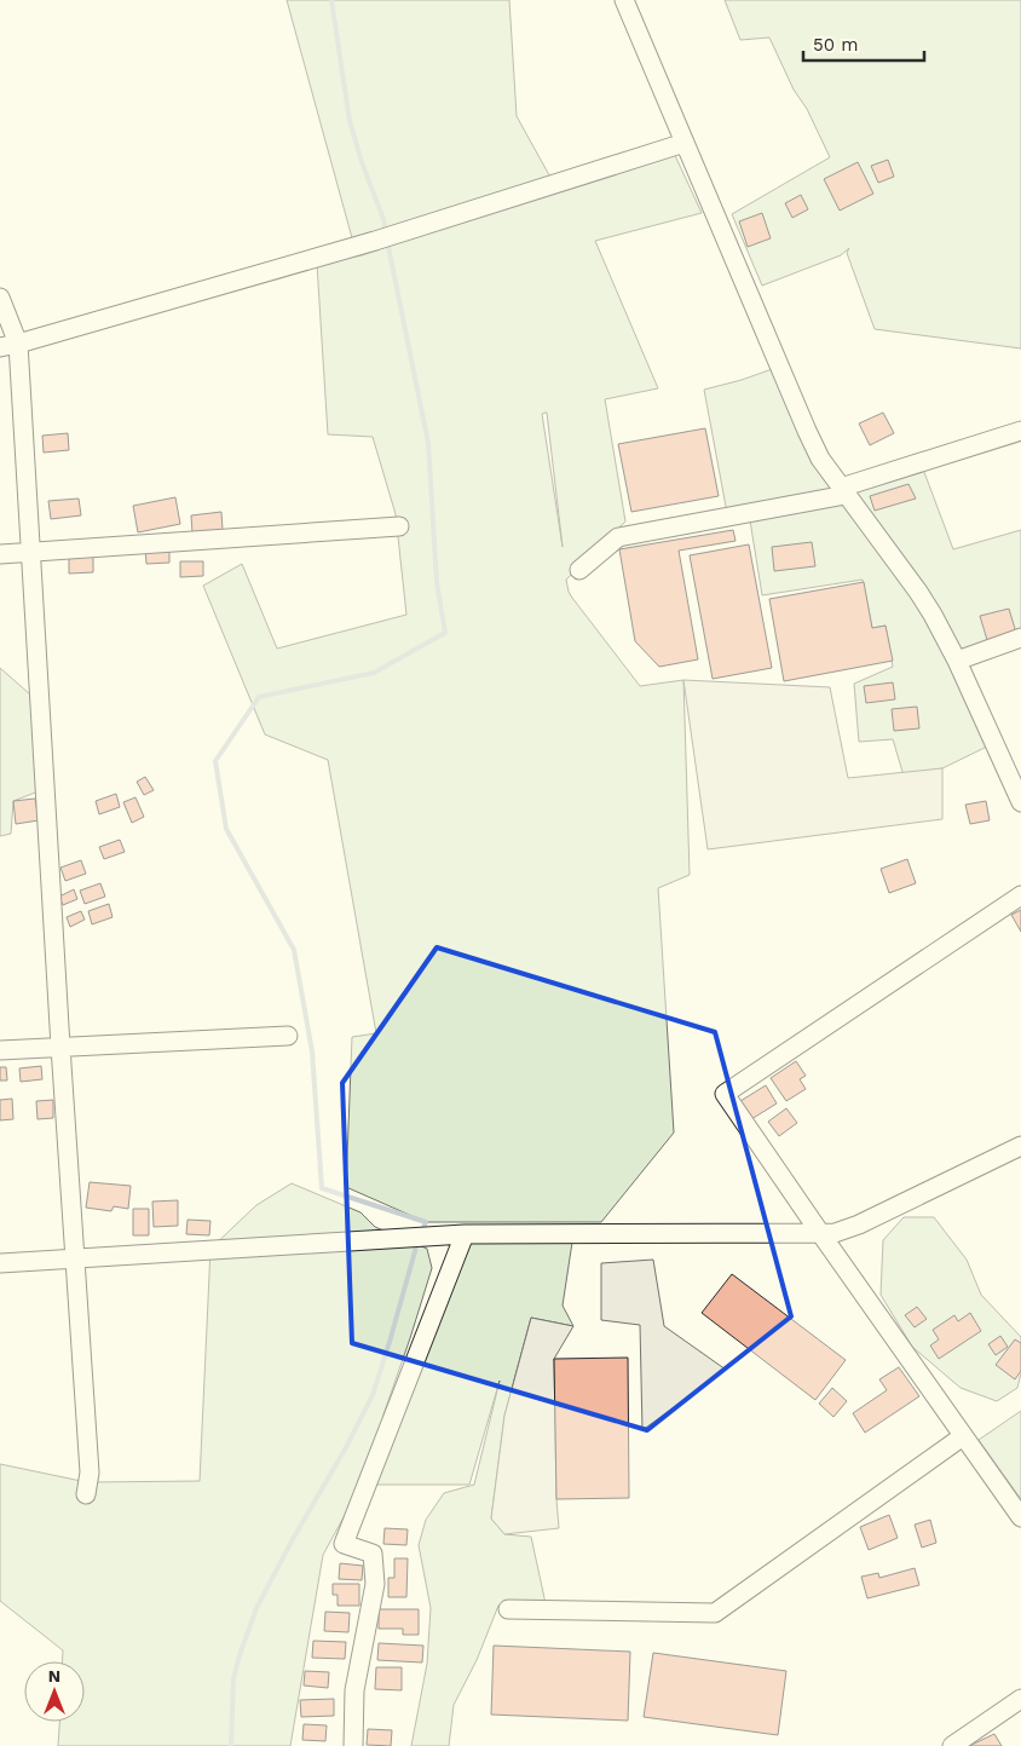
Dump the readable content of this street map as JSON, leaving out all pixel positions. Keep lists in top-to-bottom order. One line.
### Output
{"scale_bar":"50 m","north":"top"}
